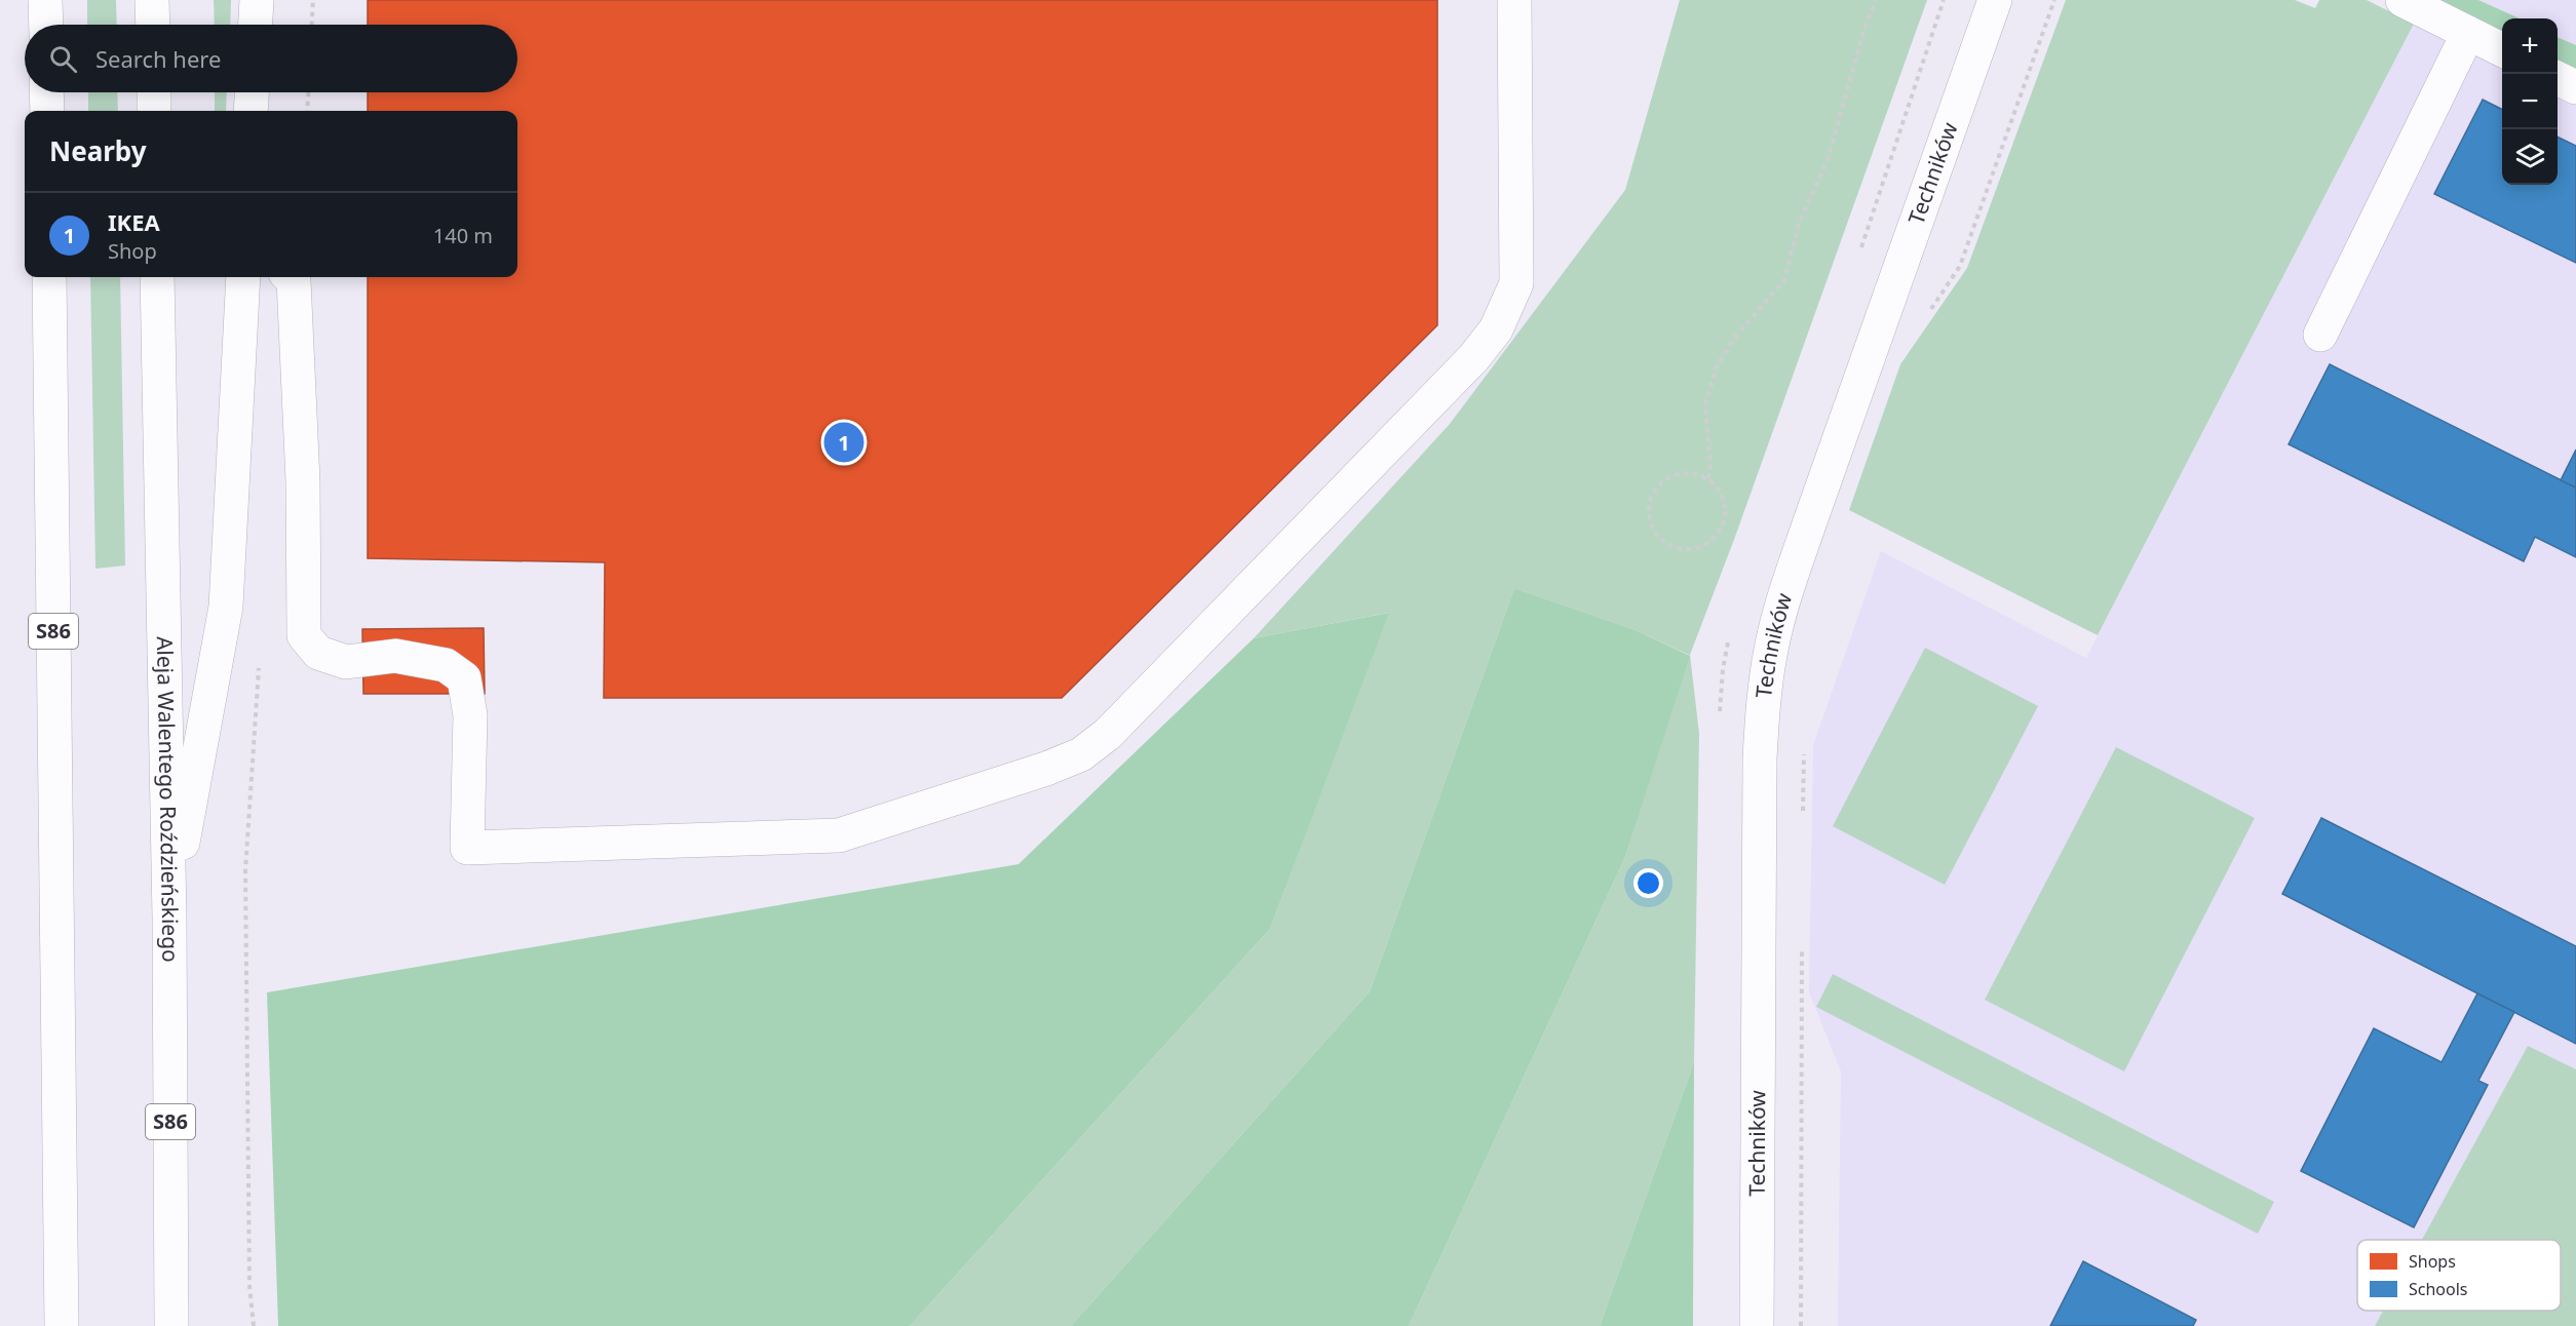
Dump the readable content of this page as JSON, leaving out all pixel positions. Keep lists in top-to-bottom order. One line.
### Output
{"streets":{"main road":["Techników","S86","Aleja Walentego Roździeńskiego"]},"legend":["Shops","Schools"],"page":{"map_buttons":["+","−"],"search":"Search here","heading":"Nearby","list":[{"mark":"1","name":"IKEA","note":"Shop","value":"140 m"}],"pins":"1"}}
